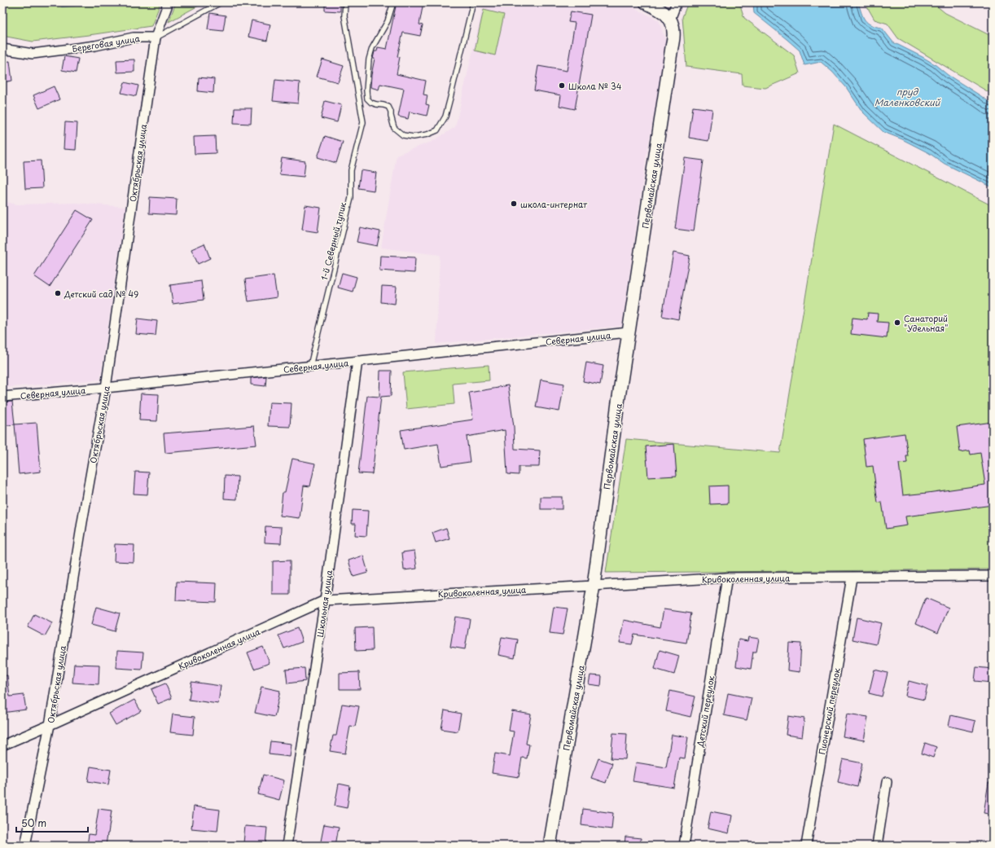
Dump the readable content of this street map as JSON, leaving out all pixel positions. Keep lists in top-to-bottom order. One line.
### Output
{"streets":{"main road":["Первомайская улица"],"street":["Береговая улица","Октябрьская улица","Северная улица","Кривоколенная улица","Школьная улица","Детский переулок","Пионерский переулок"],"lane":["1-й Северный тупик"]},"crossings":[["Береговая улица","Октябрьская улица"],["Октябрьская улица","Северная улица"],["Октябрьская улица","Кривоколенная улица"],["Первомайская улица","Северная улица"],["Первомайская улица","Кривоколенная улица"],["1-й Северный тупик","Северная улица"],["Северная улица","Школьная улица"],["Кривоколенная улица","Школьная улица"],["Кривоколенная улица","Детский переулок"],["Кривоколенная улица","Пионерский переулок"]],"water":["пруд Маленковский"],"places":["Школа № 34","школа-интернат","Детский сад № 49","Санаторий \"Удельная\""],"scale_bar":"50 m"}
